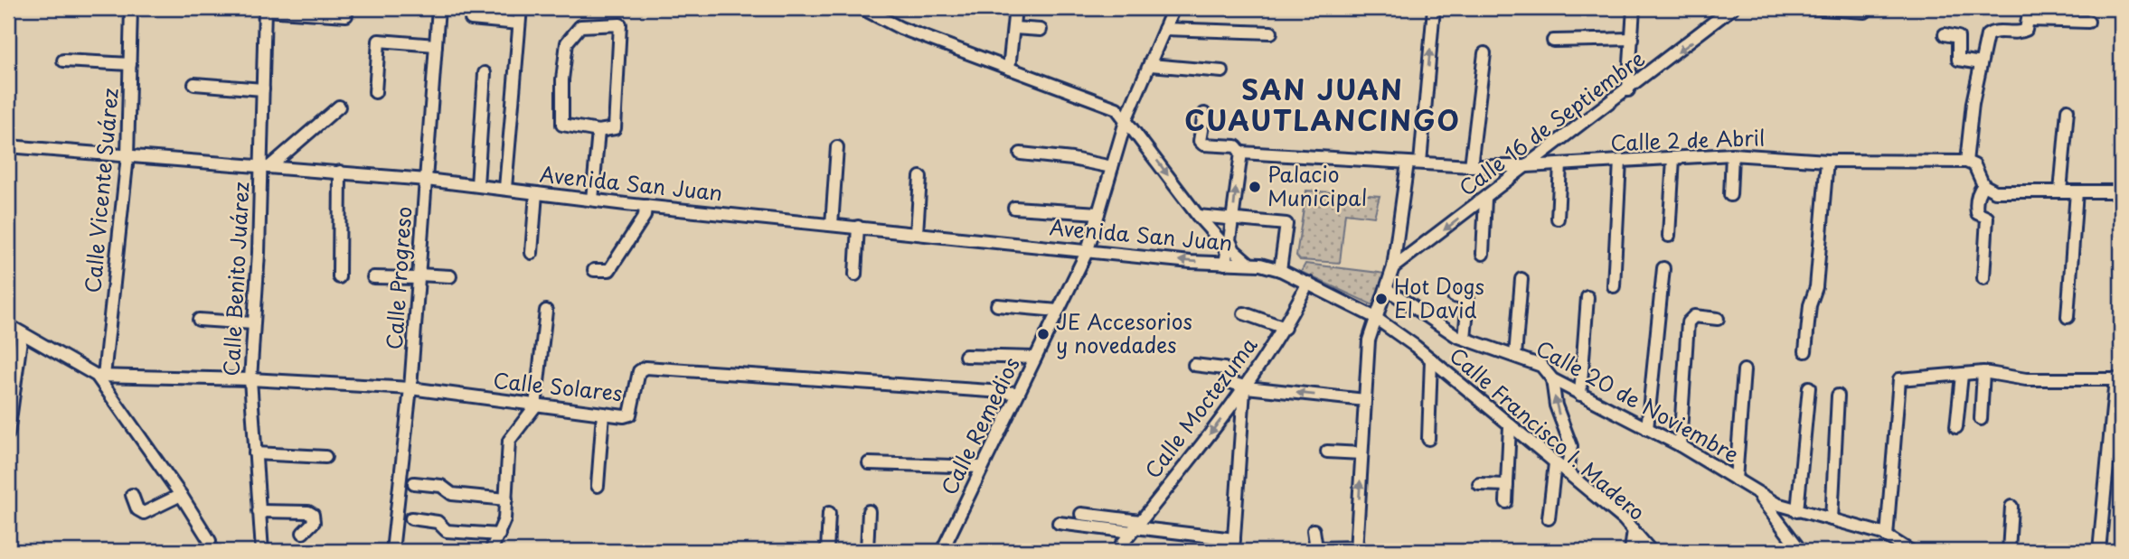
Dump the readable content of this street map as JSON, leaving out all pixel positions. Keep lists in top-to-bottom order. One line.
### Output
{"streets":{"street":["Calle 16 de Septiembre","Calle 2 de Abril","Avenida San Juan","Calle Vicente Suárez","Calle Progreso","Calle Benito Juárez","Calle Solares","Calle 20 de Noviembre","Calle Moctezuma","Calle Remedios","Calle Francisco I. Madero"]},"crossings":[["Calle 16 de Septiembre","Calle 2 de Abril"],["Avenida San Juan","Calle Vicente Suárez"],["Avenida San Juan","Calle Progreso"],["Avenida San Juan","Calle Benito Juárez"],["Avenida San Juan","Calle Remedios"],["Avenida San Juan","Calle Francisco I. Madero"],["Calle Vicente Suárez","Calle Solares"],["Calle Progreso","Calle Solares"],["Calle Benito Juárez","Calle Solares"],["Calle Solares","Calle Remedios"],["Calle Moctezuma","Calle Francisco I. Madero"]],"one_way":["Calle 16 de Septiembre","Calle Moctezuma"],"districts":["SAN JUAN CUAUTLANCINGO"],"places":["Palacio Municipal","Hot Dogs El David","JE Accesorios y novedades"]}
